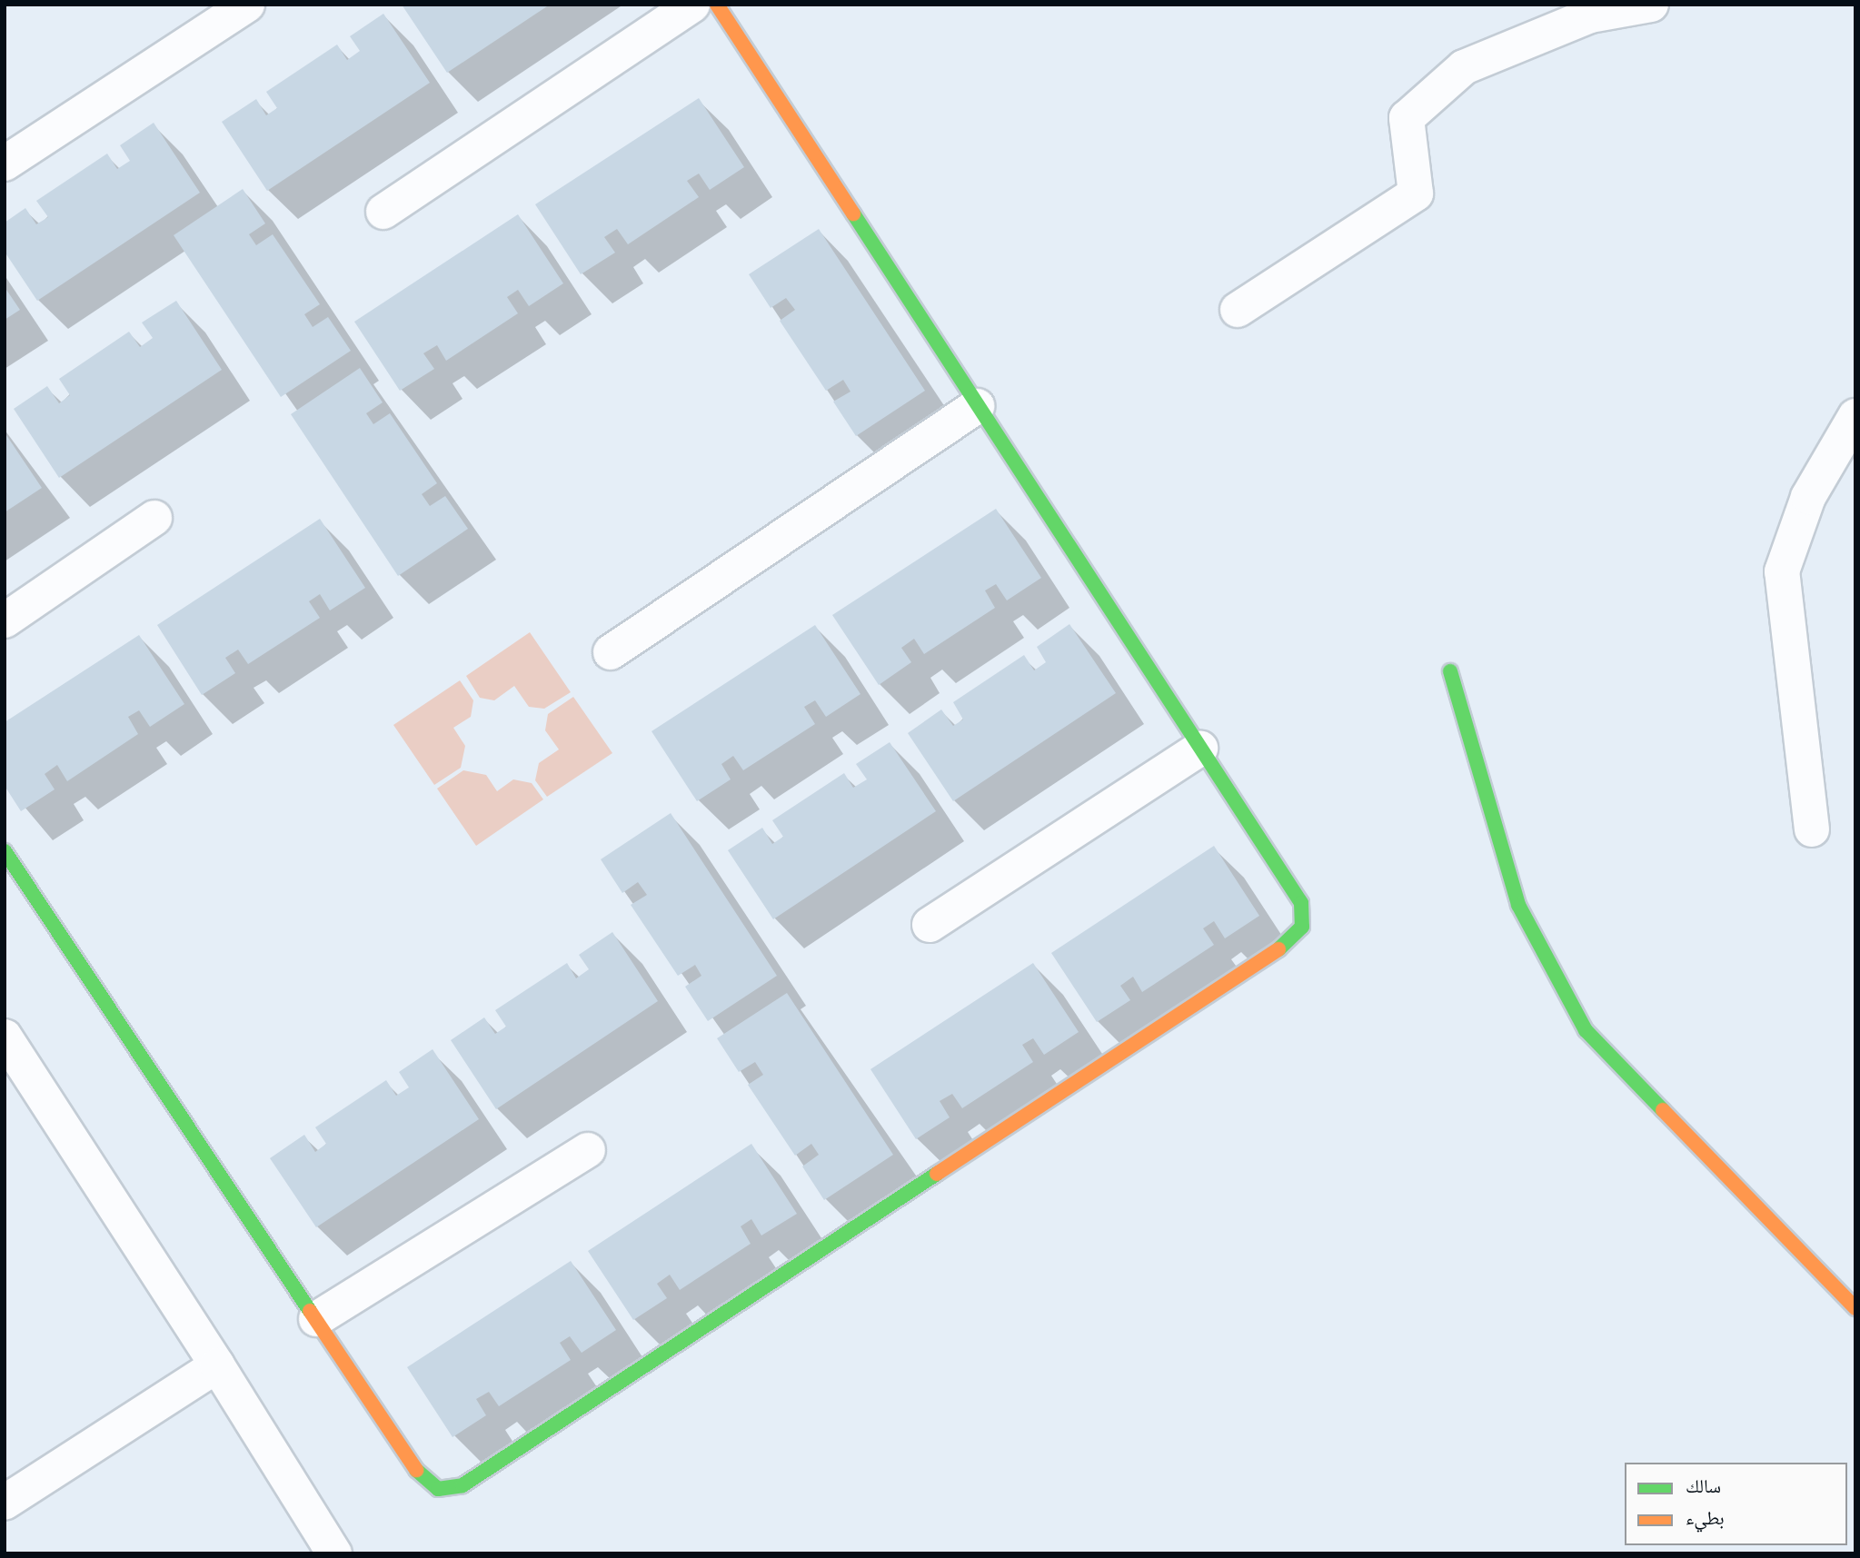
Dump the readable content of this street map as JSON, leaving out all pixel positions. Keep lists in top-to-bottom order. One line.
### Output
{"legend":["سالك","بطيء"]}
